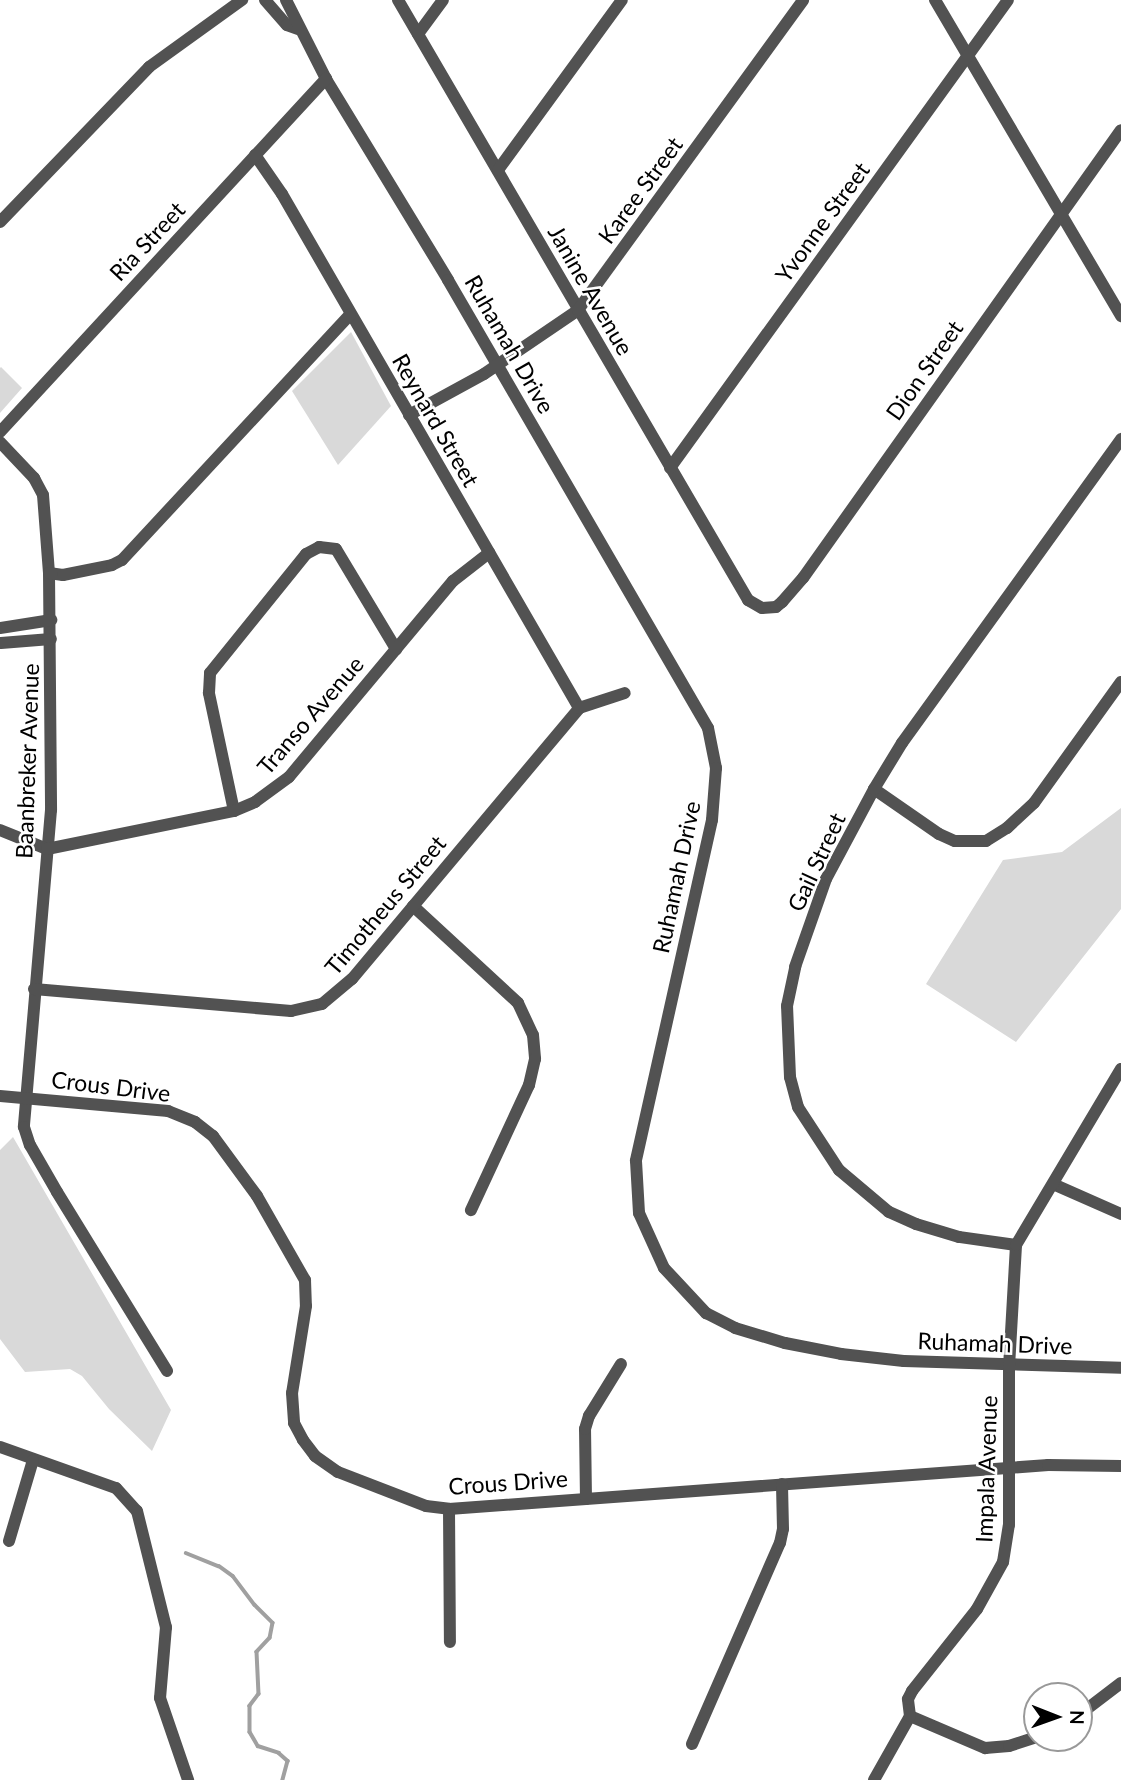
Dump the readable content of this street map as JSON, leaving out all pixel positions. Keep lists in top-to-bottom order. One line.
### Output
{"streets":{"street":["Karee Street","Yvonne Street","Ria Street","Janine Avenue","Ruhamah Drive","Dion Street","Reynard Street","Transo Avenue","Baanbreker Avenue","Gail Street","Timotheus Street","Crous Drive","Impala Avenue"]},"crossings":[["Karee Street","Janine Avenue"],["Karee Street","Ruhamah Drive"],["Karee Street","Reynard Street"],["Yvonne Street","Janine Avenue"],["Ria Street","Ruhamah Drive"],["Ria Street","Reynard Street"],["Janine Avenue","Dion Street"],["Ruhamah Drive","Impala Avenue"],["Reynard Street","Transo Avenue"],["Reynard Street","Timotheus Street"],["Transo Avenue","Baanbreker Avenue"],["Baanbreker Avenue","Timotheus Street"],["Baanbreker Avenue","Crous Drive"],["Gail Street","Impala Avenue"],["Crous Drive","Impala Avenue"]],"north":"right"}
